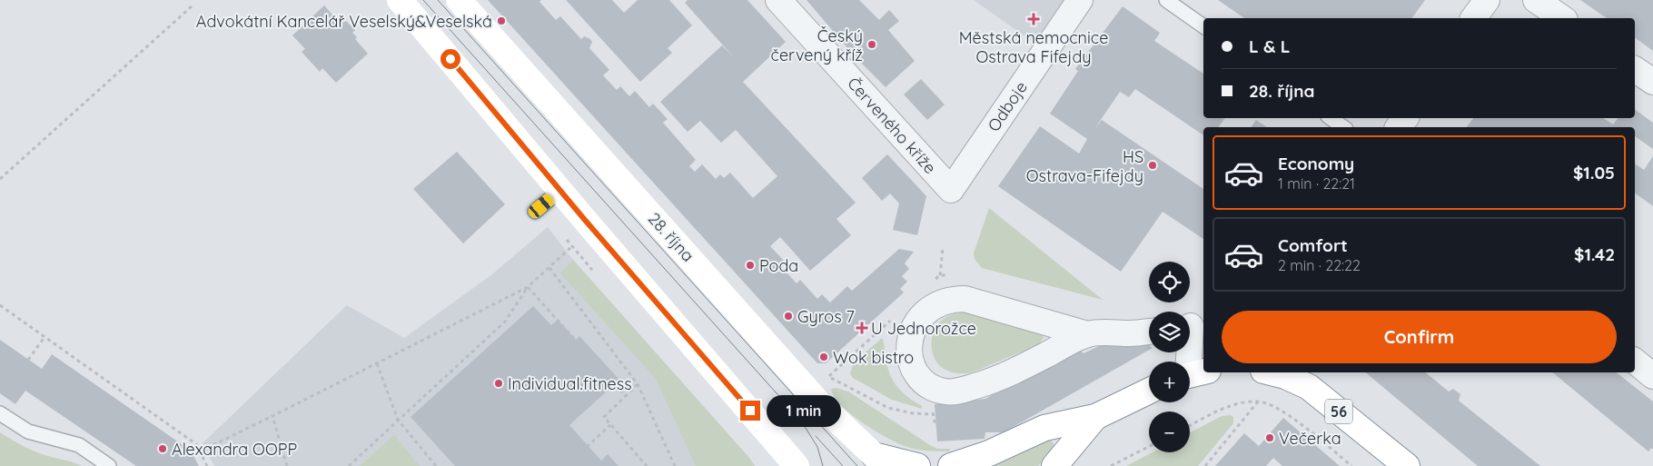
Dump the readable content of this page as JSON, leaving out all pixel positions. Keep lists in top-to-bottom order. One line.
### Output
{"streets":{"main road":["28. října","56"],"street":["Odboje","Červeného kříže"]},"crossings":[["Odboje","Červeného kříže"]],"places":{"health":["Městská nemocnice Ostrava Fifejdy","U Jednorožce"],"other":["Advokátní Kancelář Veselský&Veselská","Český červený kříž","HS Ostrava-Fifejdy","Poda","Gyros 7","Wok bistro","Individual.fitness","Večerka","Alexandra OOPP"]},"page":{"banner":["L & L","28. října"],"list":[{"name":"Economy","note":"1 min · 22:21","value":"$1.05"},{"name":"Comfort","note":"2 min · 22:22","value":"$1.42"}],"map_buttons":["+","−"],"buttons":"Confirm","bubble":"1 min"}}
